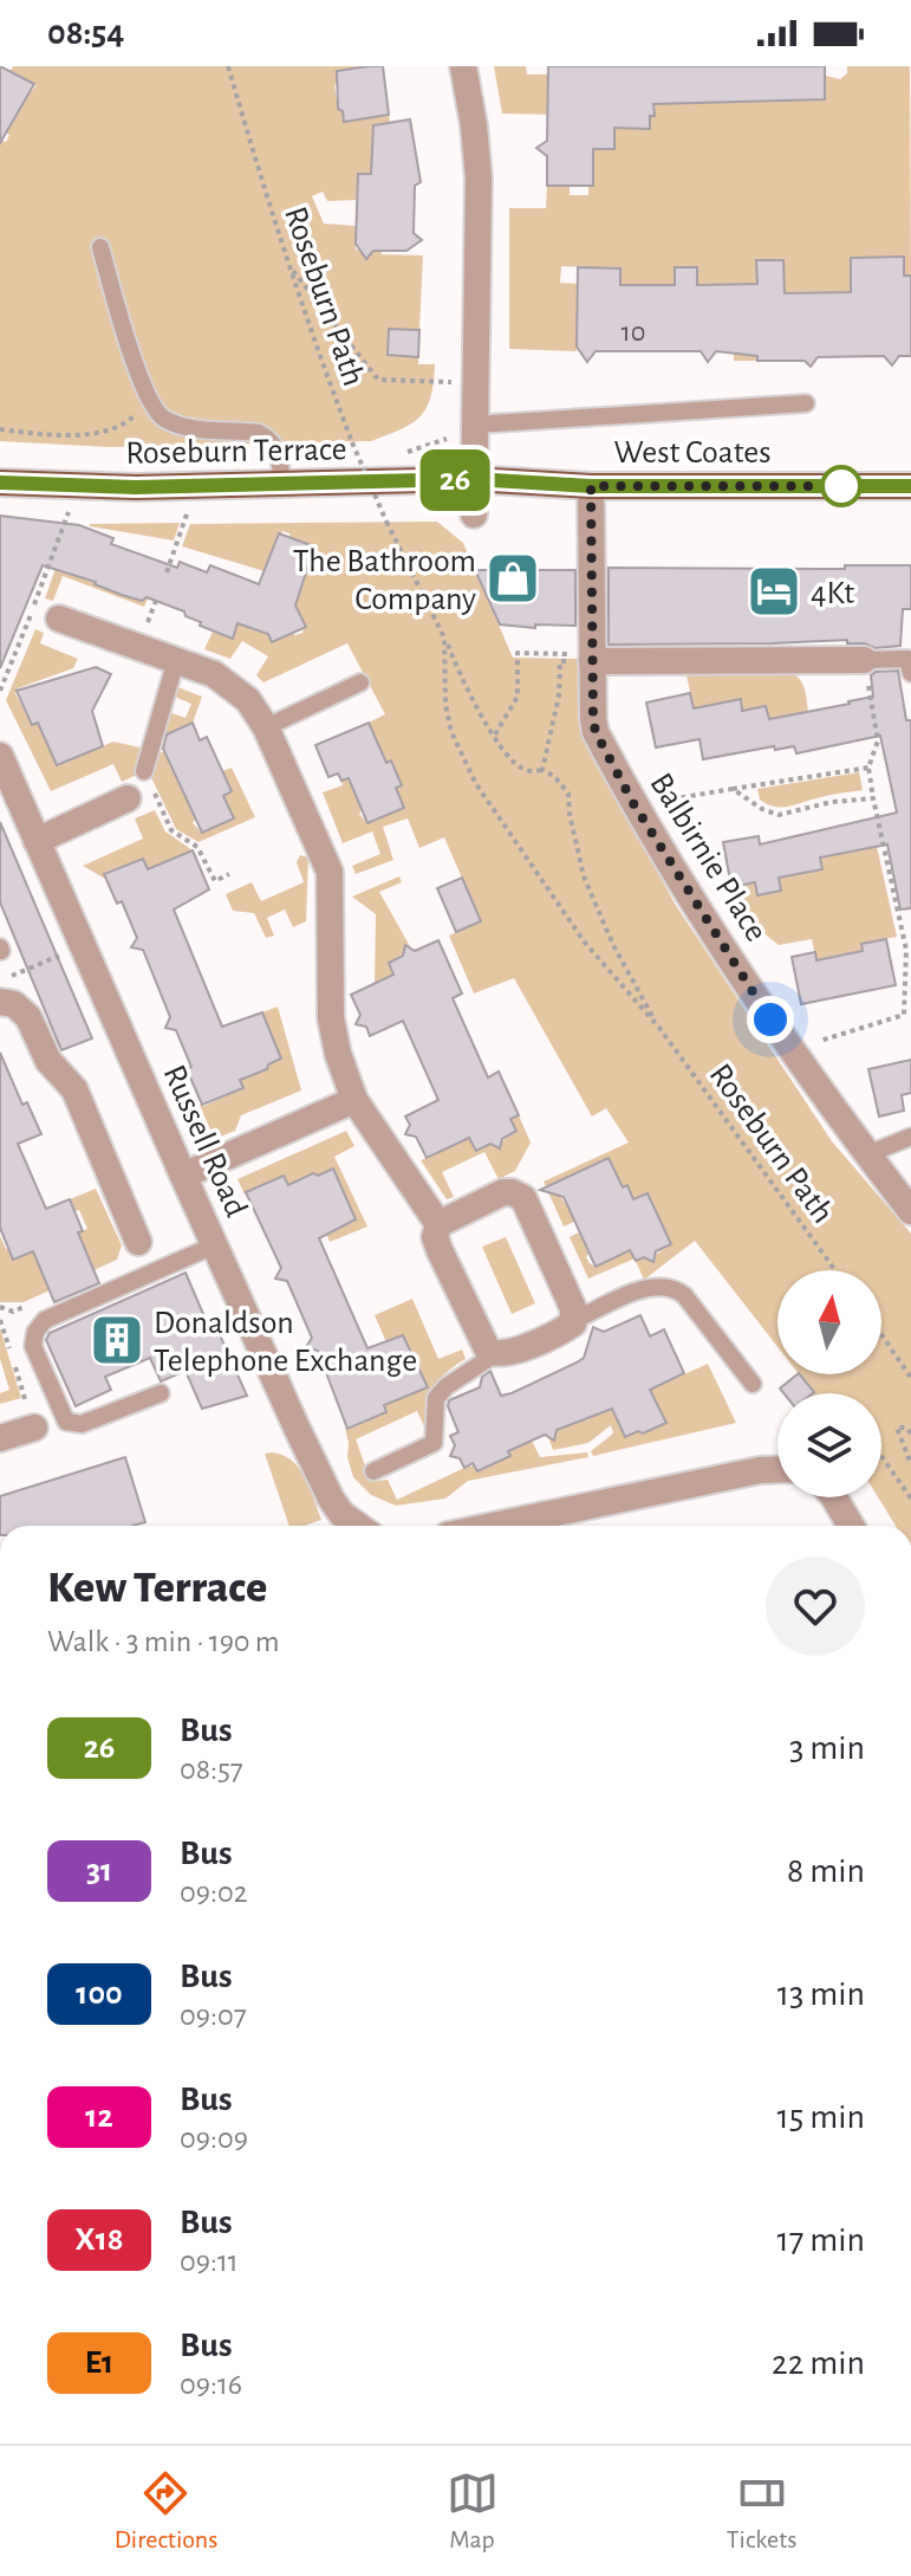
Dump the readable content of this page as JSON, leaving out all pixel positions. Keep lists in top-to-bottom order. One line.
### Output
{"streets":{"main road":["Roseburn Terrace","West Coates"],"street":["Balbirnie Place","Russell Road"],"path":["Roseburn Path"]},"crossings":[["Roseburn Terrace","West Coates"],["West Coates","Balbirnie Place"]],"places":{"shop":["The Bathroom Company"],"hotel":["4Kt"],"building":["Donaldson Telephone Exchange"]},"lines":["bus line 26"],"house_numbers":["10"],"north":"top","page":{"status":"08:54","on_map":"26","heading":["Kew Terrace","Walk · 3 min · 190 m"],"list":[{"mark":"26","name":"Bus","note":"08:57","value":"3 min"},{"mark":"31","name":"Bus","note":"09:02","value":"8 min"},{"mark":"100","name":"Bus","note":"09:07","value":"13 min"},{"mark":"12","name":"Bus","note":"09:09","value":"15 min"},{"mark":"X18","name":"Bus","note":"09:11","value":"17 min"},{"mark":"E1","name":"Bus","note":"09:16","value":"22 min"}],"tabs":["Directions","Map","Tickets"]}}
